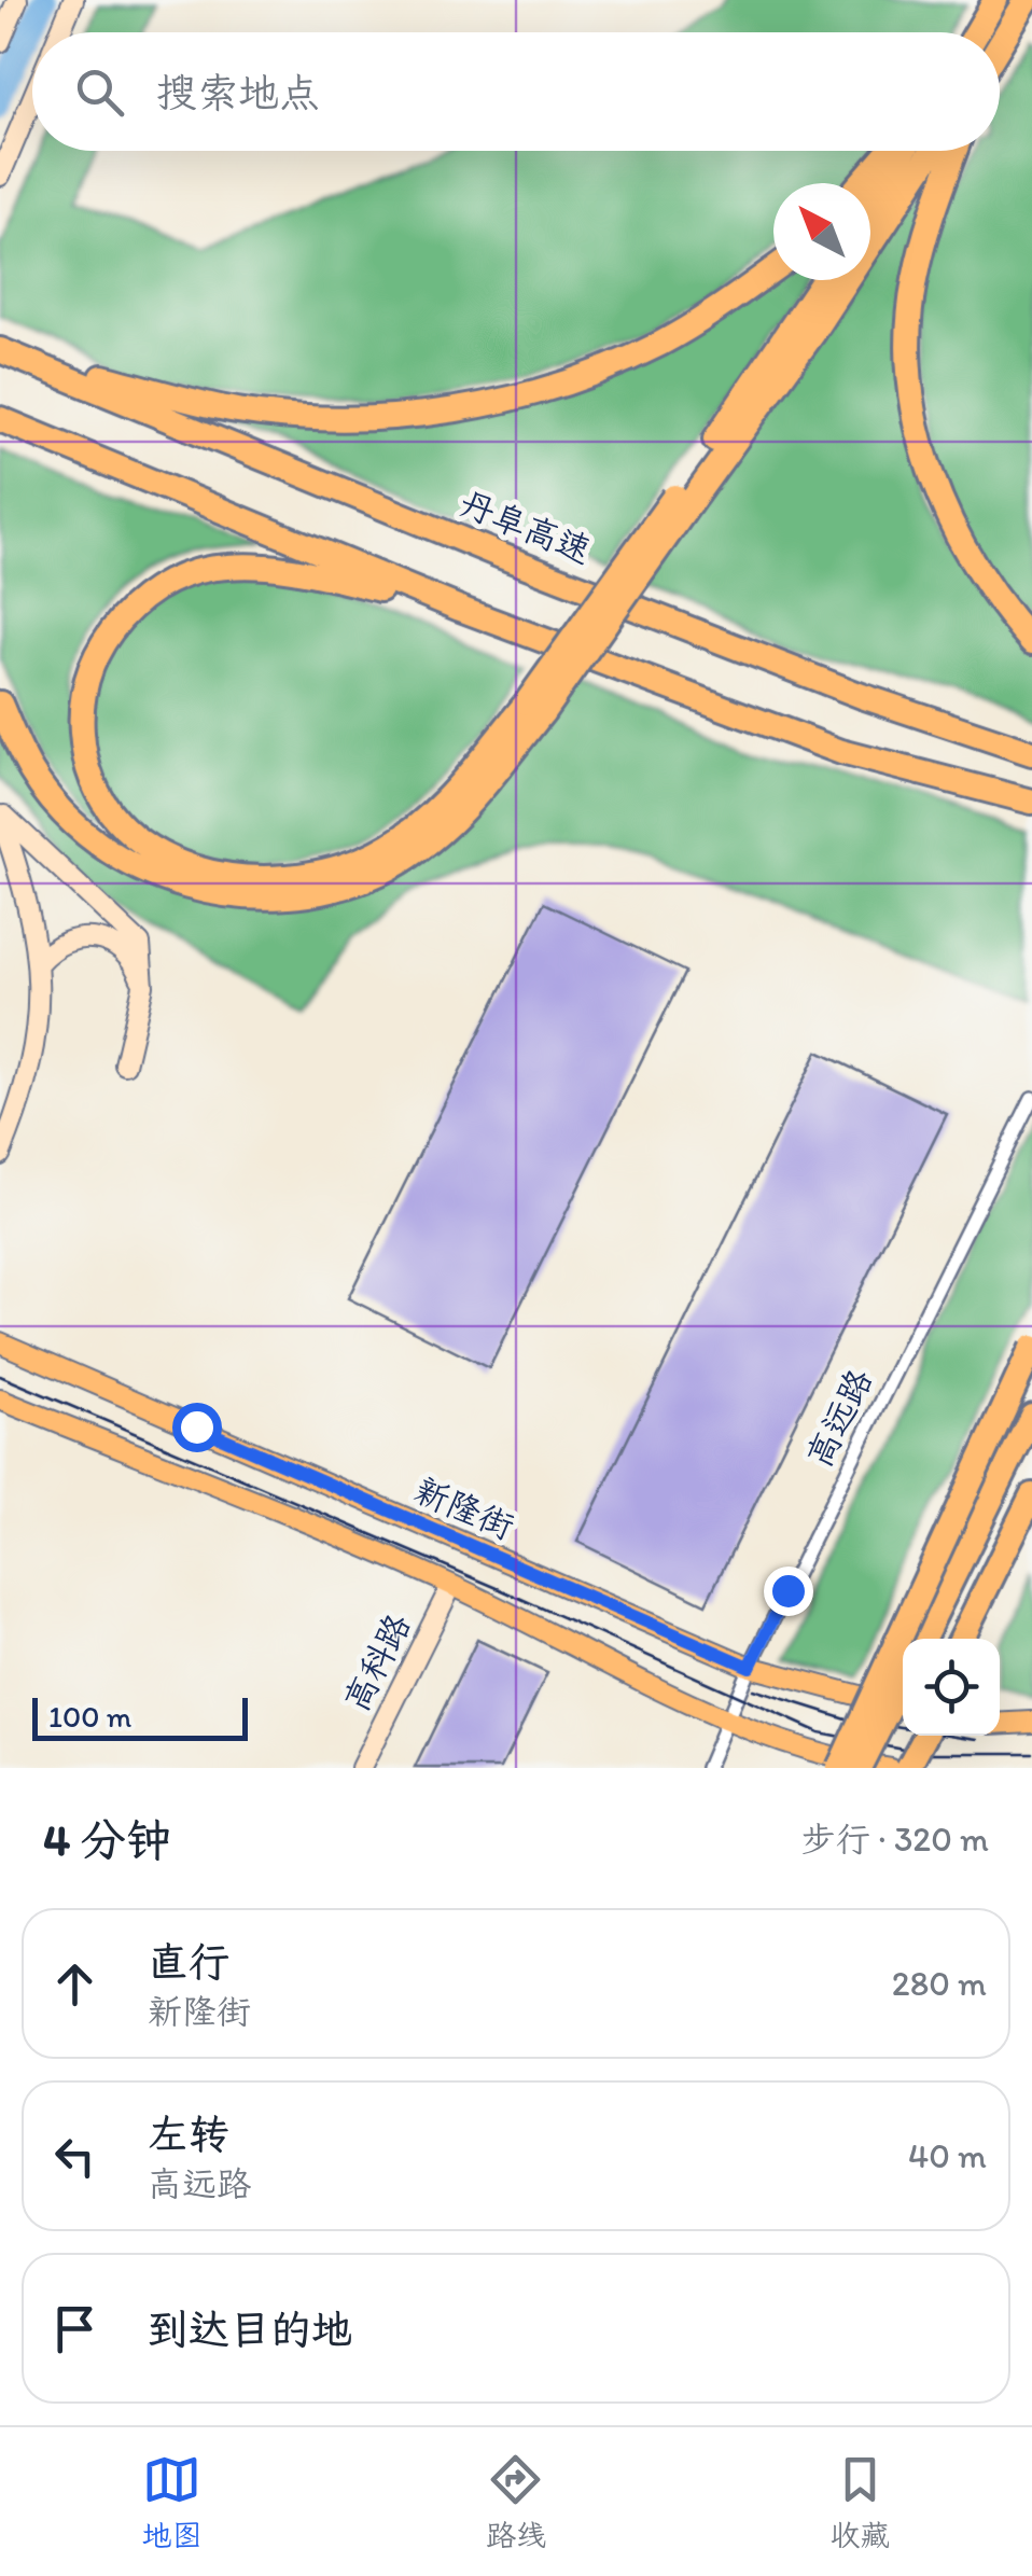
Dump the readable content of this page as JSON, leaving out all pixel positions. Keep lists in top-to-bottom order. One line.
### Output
{"streets":{"highway":["丹阜高速"],"main road":["新隆街","高科路"],"street":["高远路"]},"crossings":[["高远路","新隆街"]],"scale_bar":"100 m","north":"top left","page":{"search":"搜索地点","scale":"100 m","heading":["4 分钟","步行 · 320 m"],"list":[["直行","新隆街","280 m"],["左转","高远路","40 m"],"到达目的地"],"nav":["地图","路线","收藏"]}}
